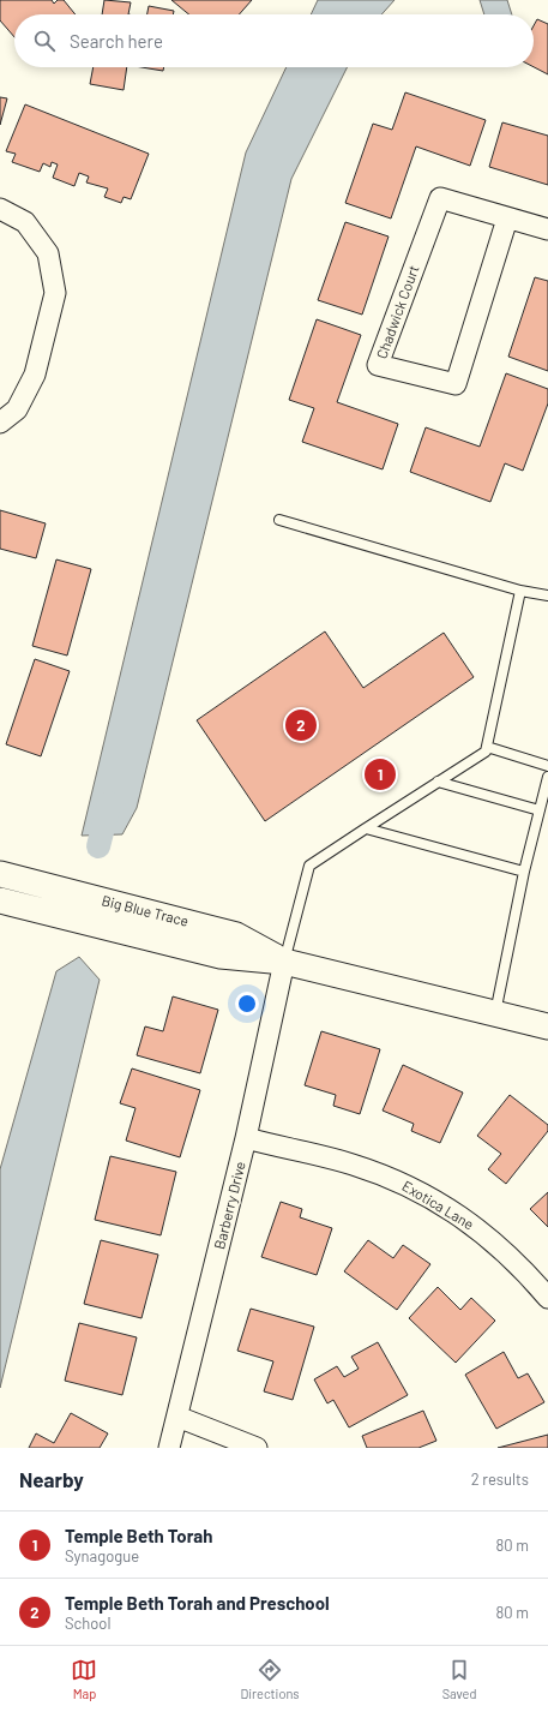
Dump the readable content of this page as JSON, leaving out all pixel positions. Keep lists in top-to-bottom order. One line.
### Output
{"streets":{"street":["Chadwick Court","Big Blue Trace","Barberry Drive","Exotica Lane"]},"crossings":[["Big Blue Trace","Barberry Drive"],["Barberry Drive","Exotica Lane"]],"page":{"search":"Search here","pins":["2","1"],"heading":["Nearby","2 results"],"list":[{"mark":"1","name":"Temple Beth Torah","note":"Synagogue","value":"80 m"},{"mark":"2","name":"Temple Beth Torah and Preschool","note":"School","value":"80 m"}],"nav":["Map","Directions","Saved"]}}
